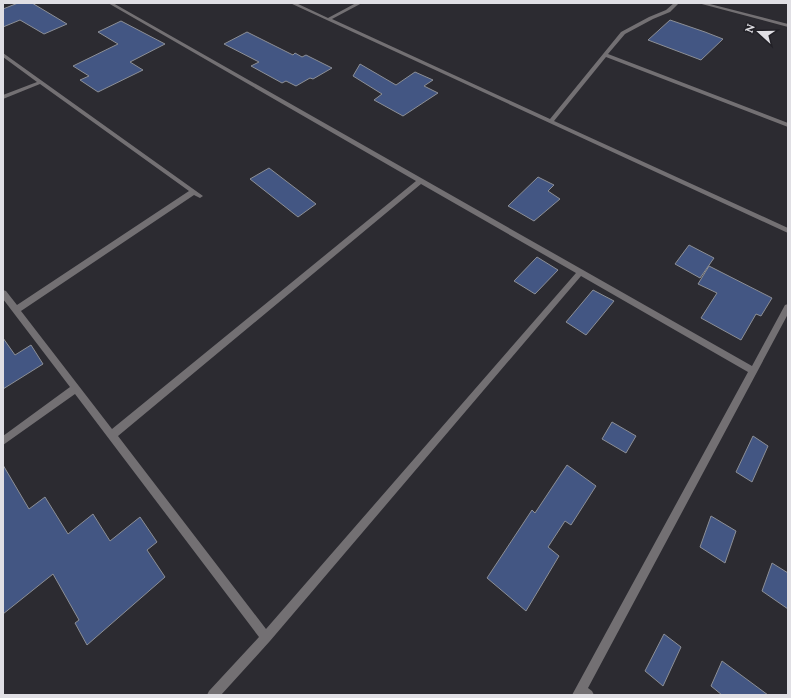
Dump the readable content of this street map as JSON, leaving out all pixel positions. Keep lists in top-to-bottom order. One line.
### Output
{"north":"left"}
